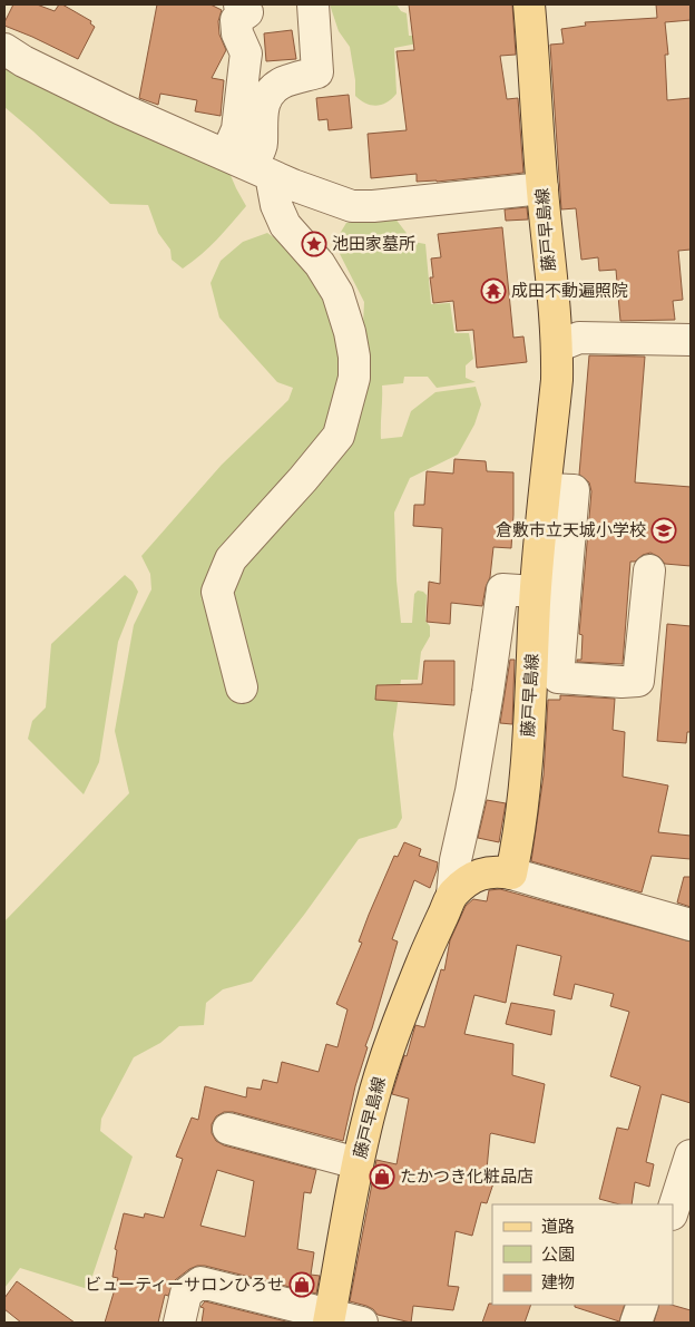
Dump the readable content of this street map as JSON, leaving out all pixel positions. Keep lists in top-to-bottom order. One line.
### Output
{"streets":{"main road":["藤戸早島線"]},"places":{"place":["池田家墓所"],"temple":["成田不動遍照院"],"school or university":["倉敷市立天城小学校"],"shop":["たかつき化粧品店","ビューティーサロンひろせ"]},"legend":["道路","公園","建物"]}
